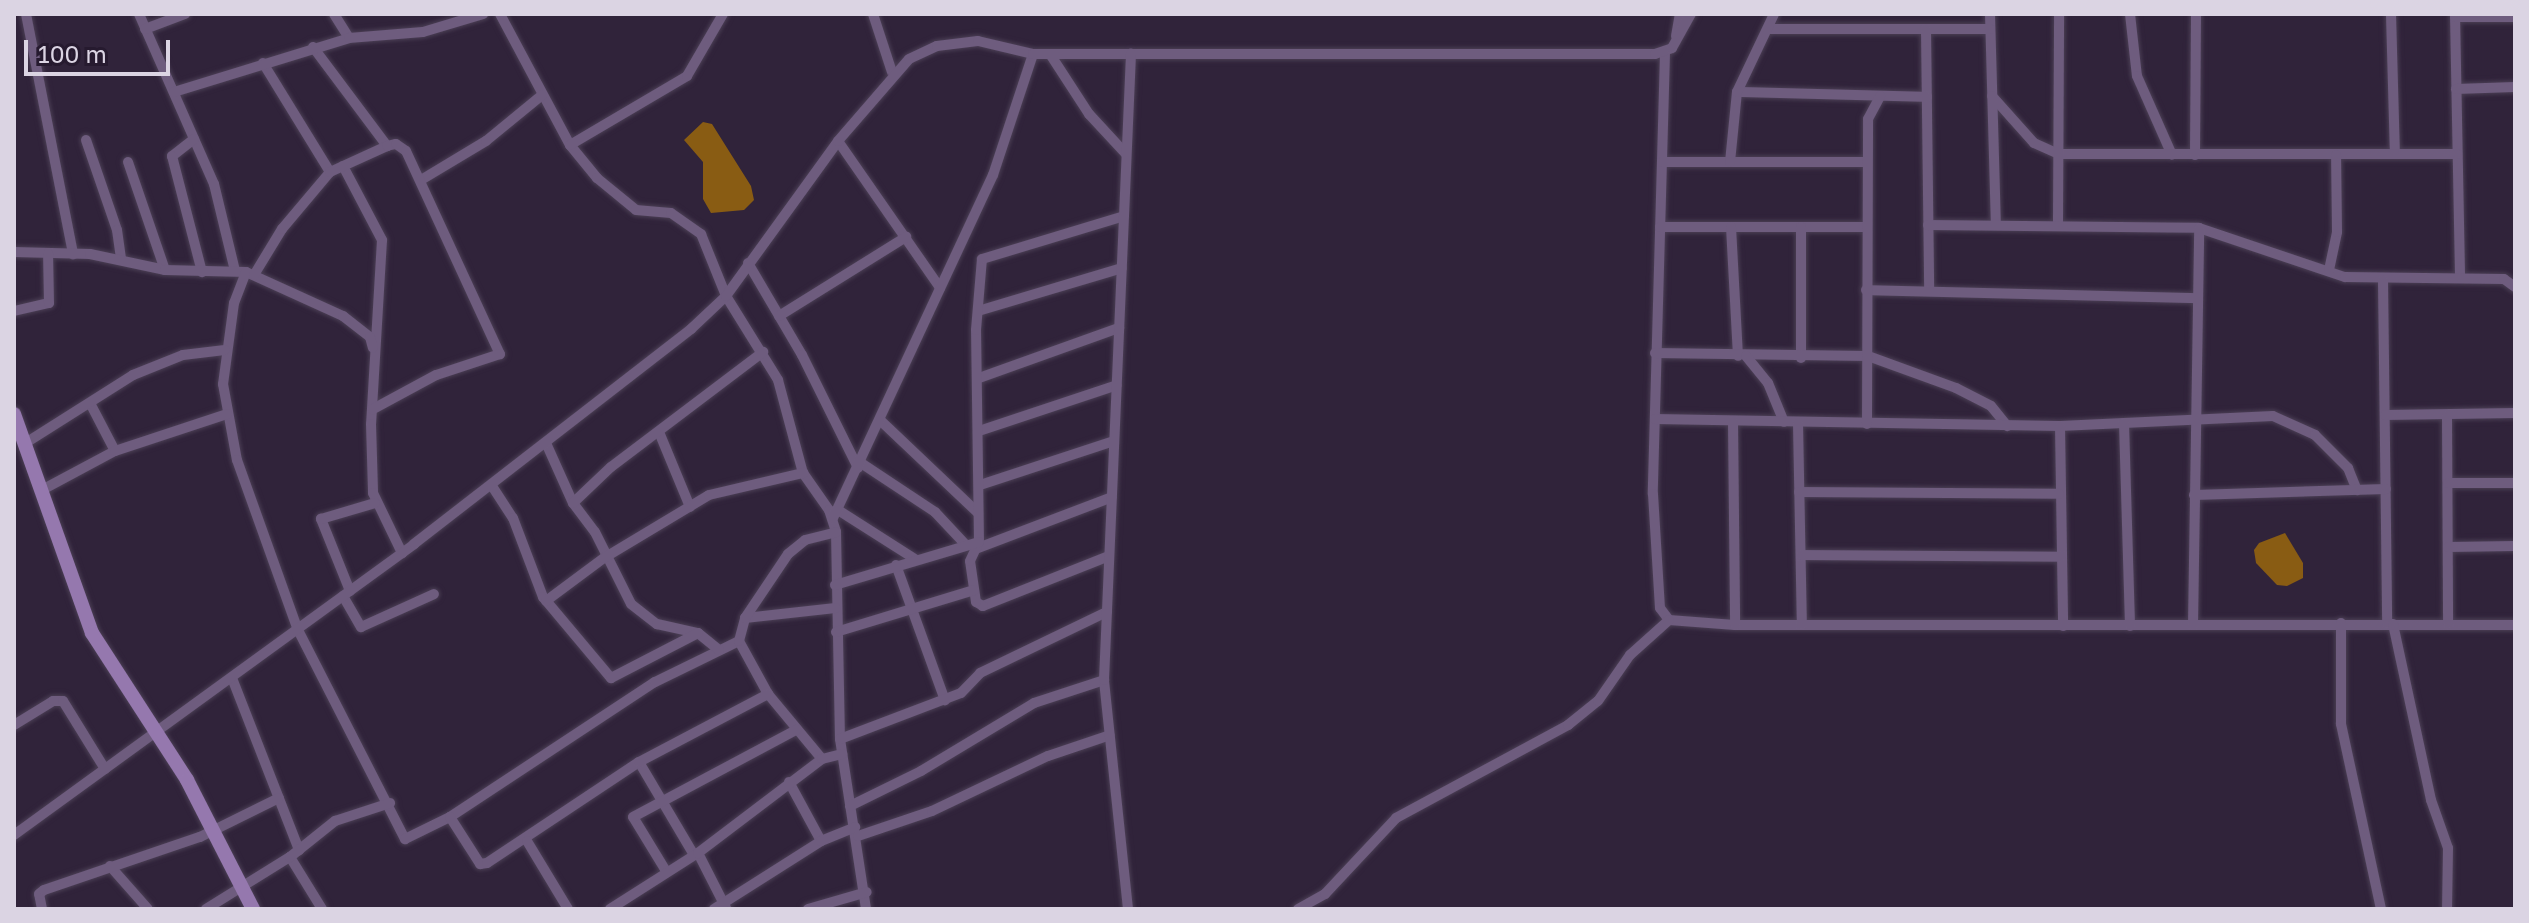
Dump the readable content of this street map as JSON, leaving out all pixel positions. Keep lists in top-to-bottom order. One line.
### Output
{"scale_bar":"100 m"}
